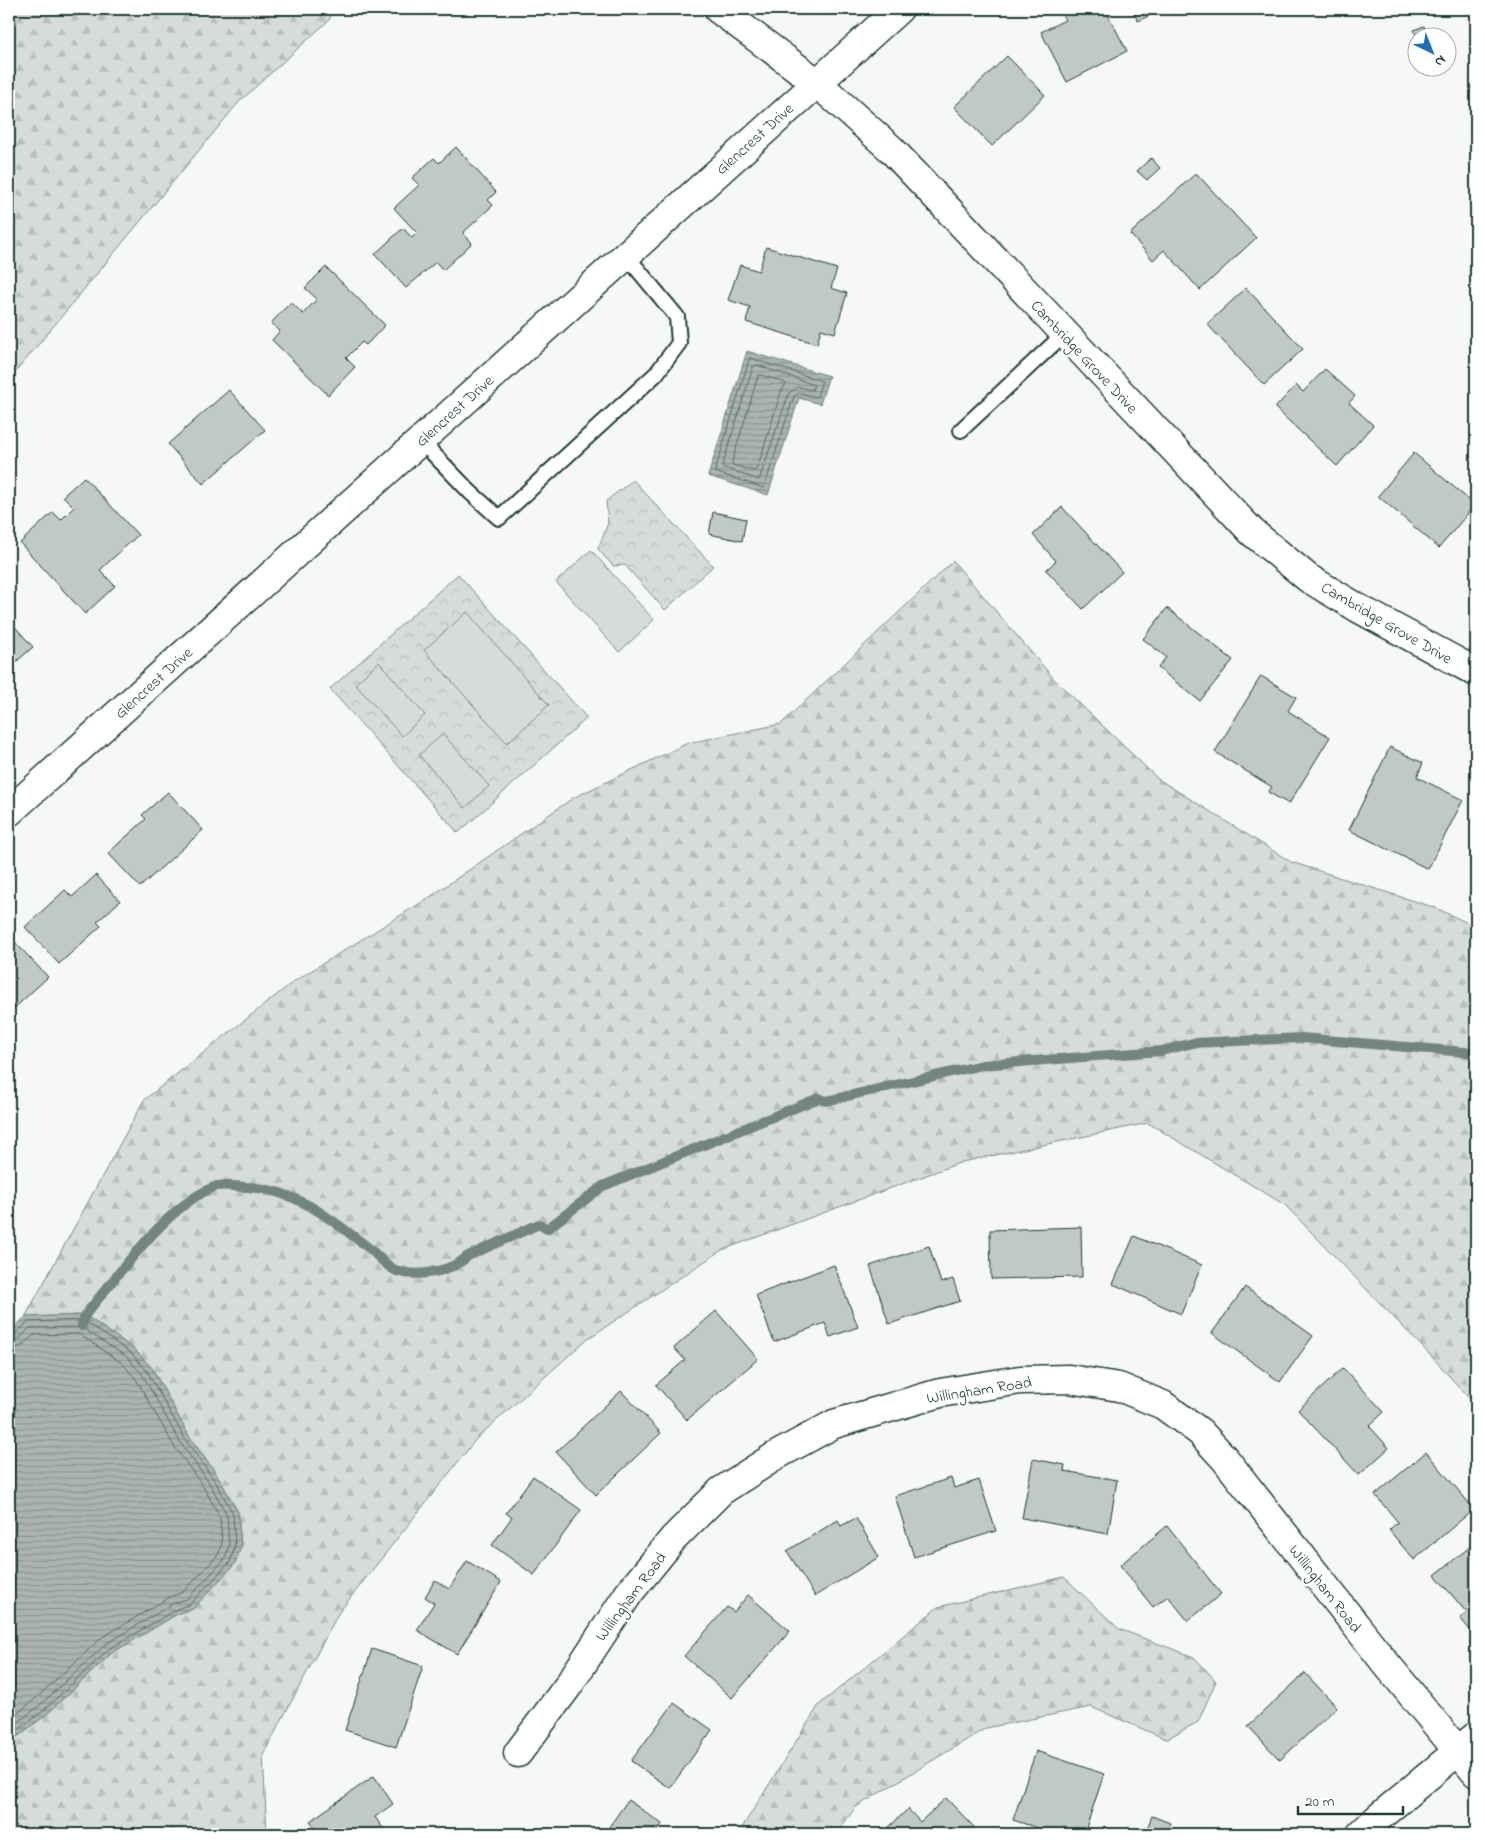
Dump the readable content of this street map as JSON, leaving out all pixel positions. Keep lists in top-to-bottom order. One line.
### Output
{"streets":{"street":["Glencrest Drive","Cambridge Grove Drive","Willingham Road"]},"crossings":[["Glencrest Drive","Cambridge Grove Drive"]],"scale_bar":"20 m","north":"bottom right"}
